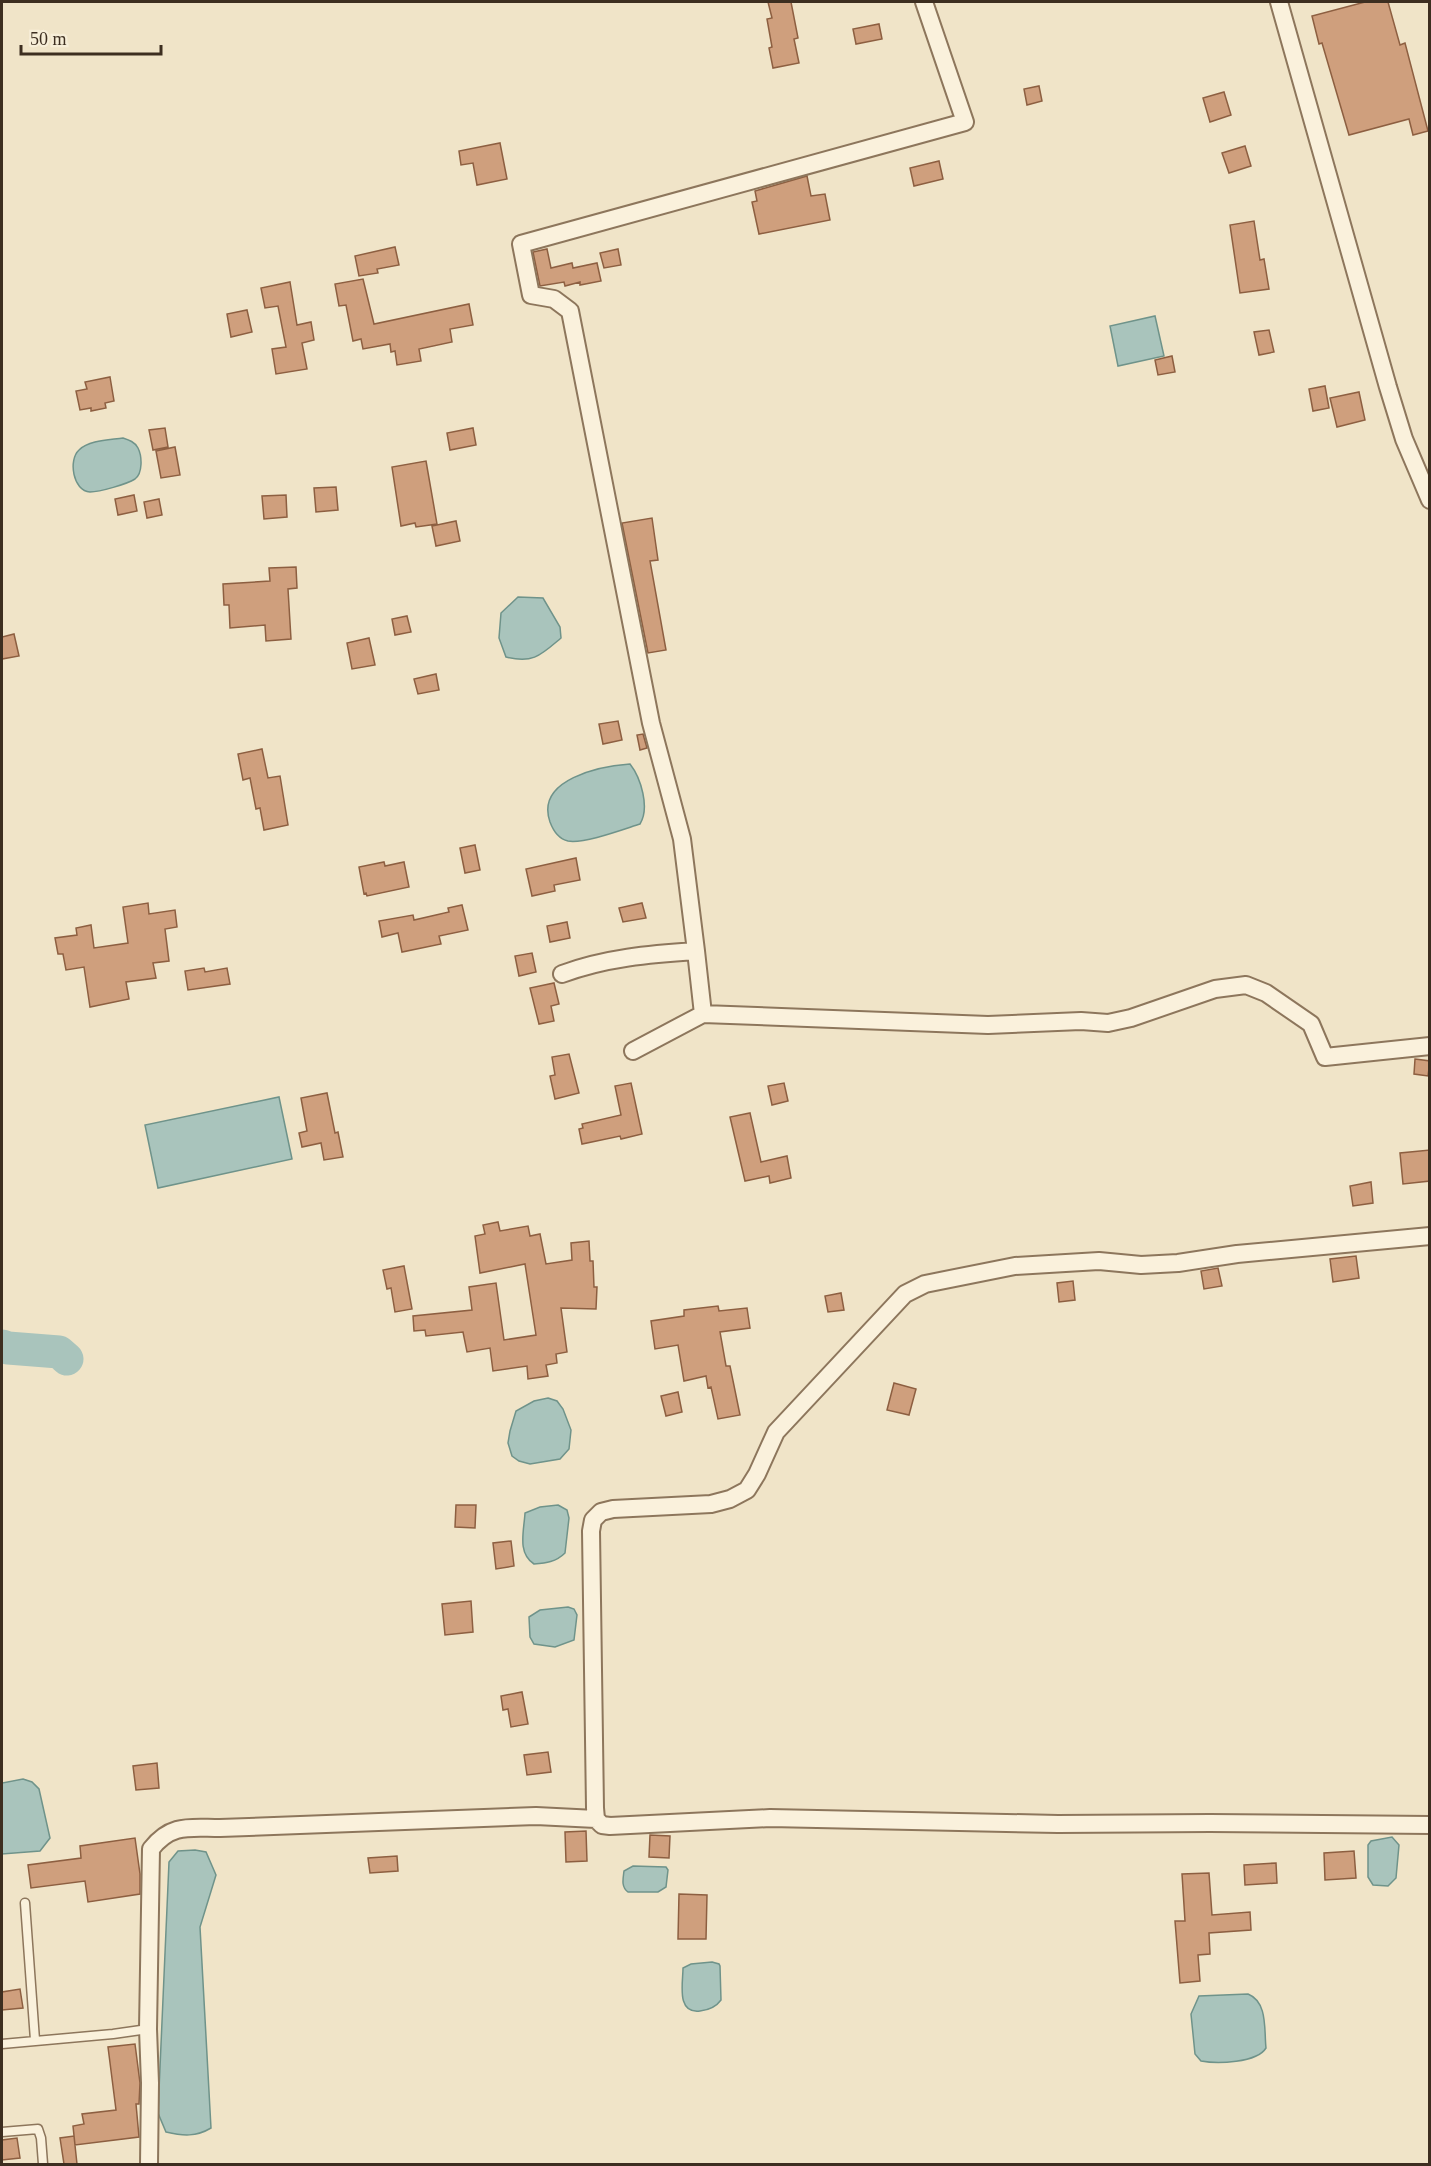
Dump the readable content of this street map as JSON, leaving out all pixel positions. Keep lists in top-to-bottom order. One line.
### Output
{"scale_bar":"50 m"}
